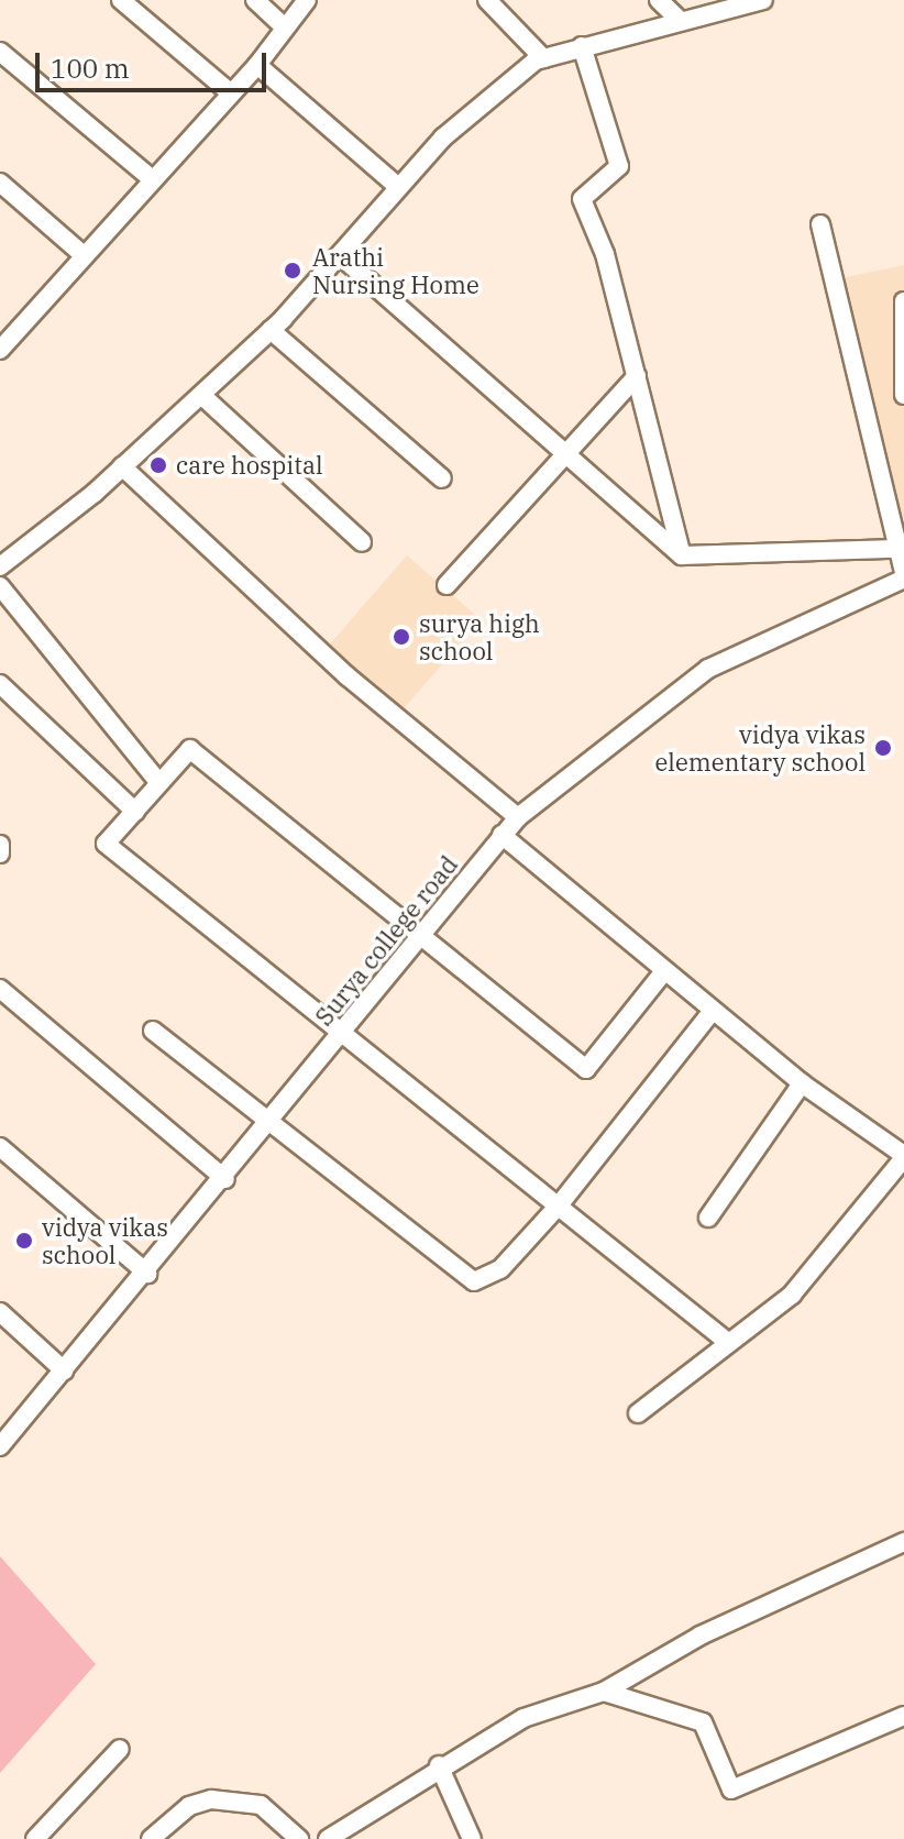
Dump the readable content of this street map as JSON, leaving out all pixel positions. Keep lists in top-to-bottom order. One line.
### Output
{"streets":{"street":["Surya college road"]},"places":["Arathi Nursing Home","care hospital","surya high school","vidya vikas elementary school","vidya vikas school"],"scale_bar":"100 m"}
